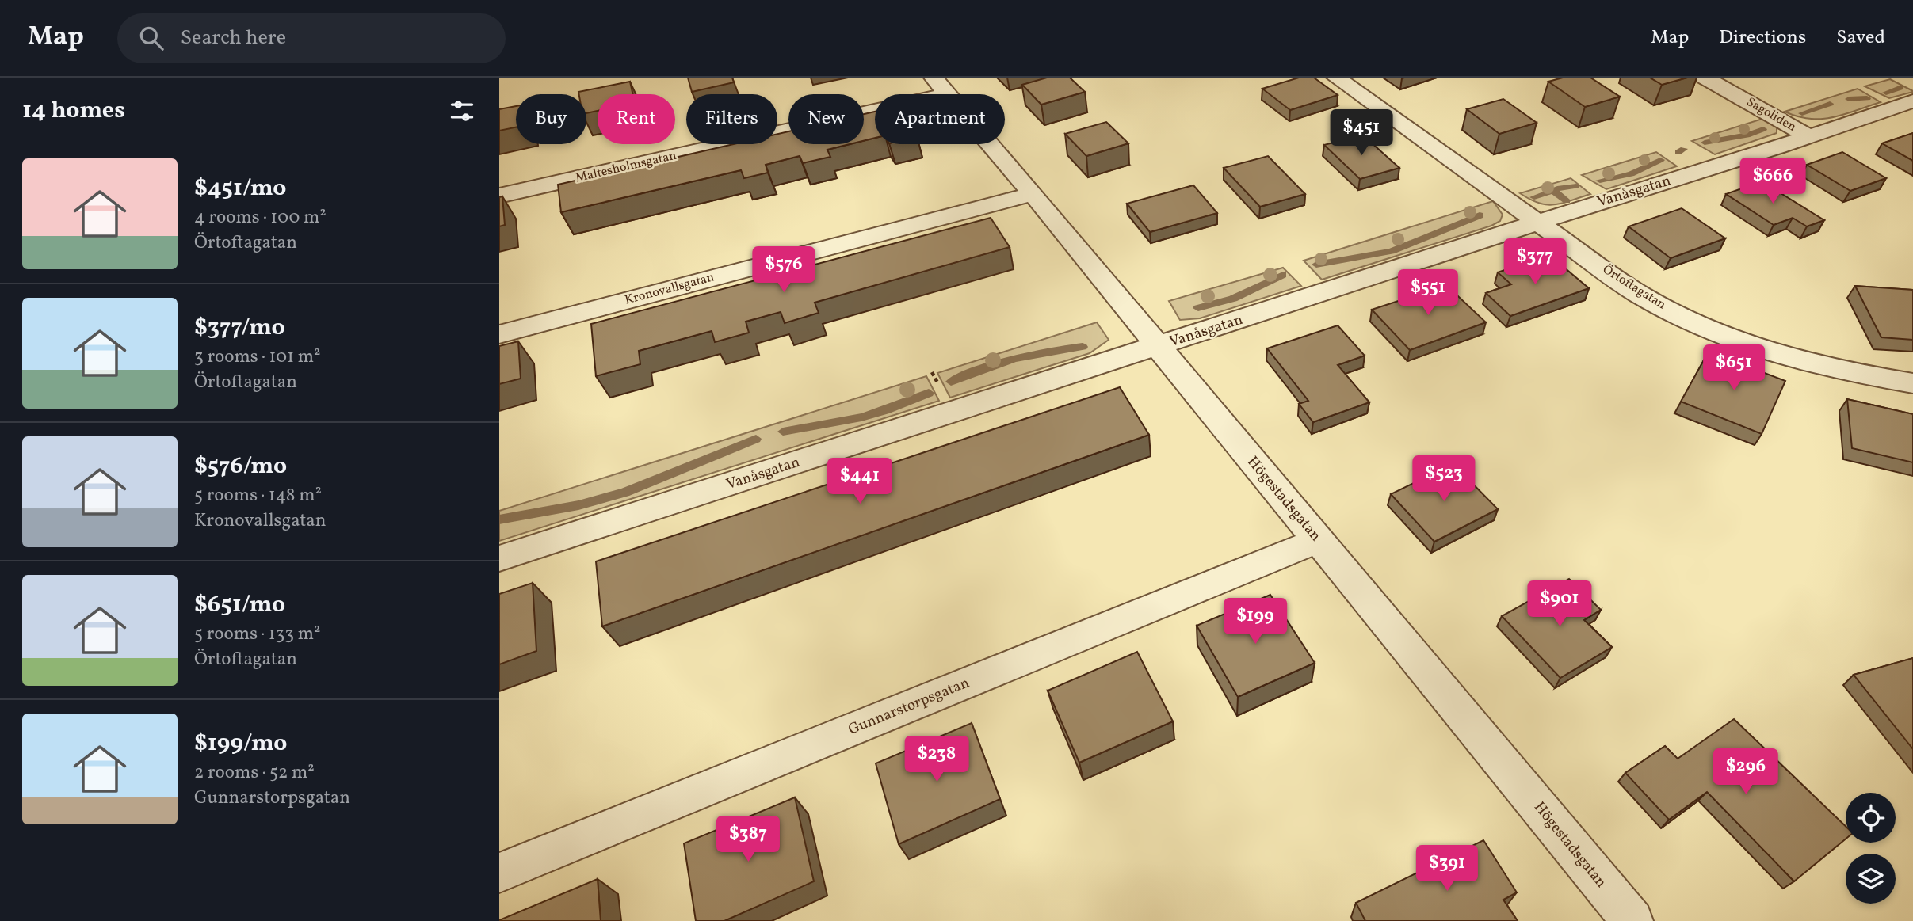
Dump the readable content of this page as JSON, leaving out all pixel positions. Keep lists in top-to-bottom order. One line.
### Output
{"streets":{"street":["Sagoliden","Maltesholmsgatan","Vanåsgatan","Örtoftagatan","Kronovallsgatan","Högestadsgatan","Gunnarstorpsgatan"]},"crossings":[["Sagoliden","Vanåsgatan"],["Maltesholmsgatan","Högestadsgatan"],["Vanåsgatan","Örtoftagatan"],["Vanåsgatan","Högestadsgatan"],["Kronovallsgatan","Högestadsgatan"],["Högestadsgatan","Gunnarstorpsgatan"]],"page":{"header":"Map","search":"Search here","nav":["Map","Directions","Saved"],"heading":"14 homes","chip":["Buy","Rent","Filters","New","Apartment"],"price":["$451","$666","$377","$576","$551","$651","$523","$441","$901","$199","$238","$296","$387","$391"],"list":[{"name":"$451/mo","note":"4 rooms · 100 m² · Örtoftagatan"},{"name":"$377/mo","note":"3 rooms · 101 m² · Örtoftagatan"},{"name":"$576/mo","note":"5 rooms · 148 m² · Kronovallsgatan"},{"name":"$651/mo","note":"5 rooms · 133 m² · Örtoftagatan"},{"name":"$199/mo","note":"2 rooms · 52 m² · Gunnarstorpsgatan"}]}}
